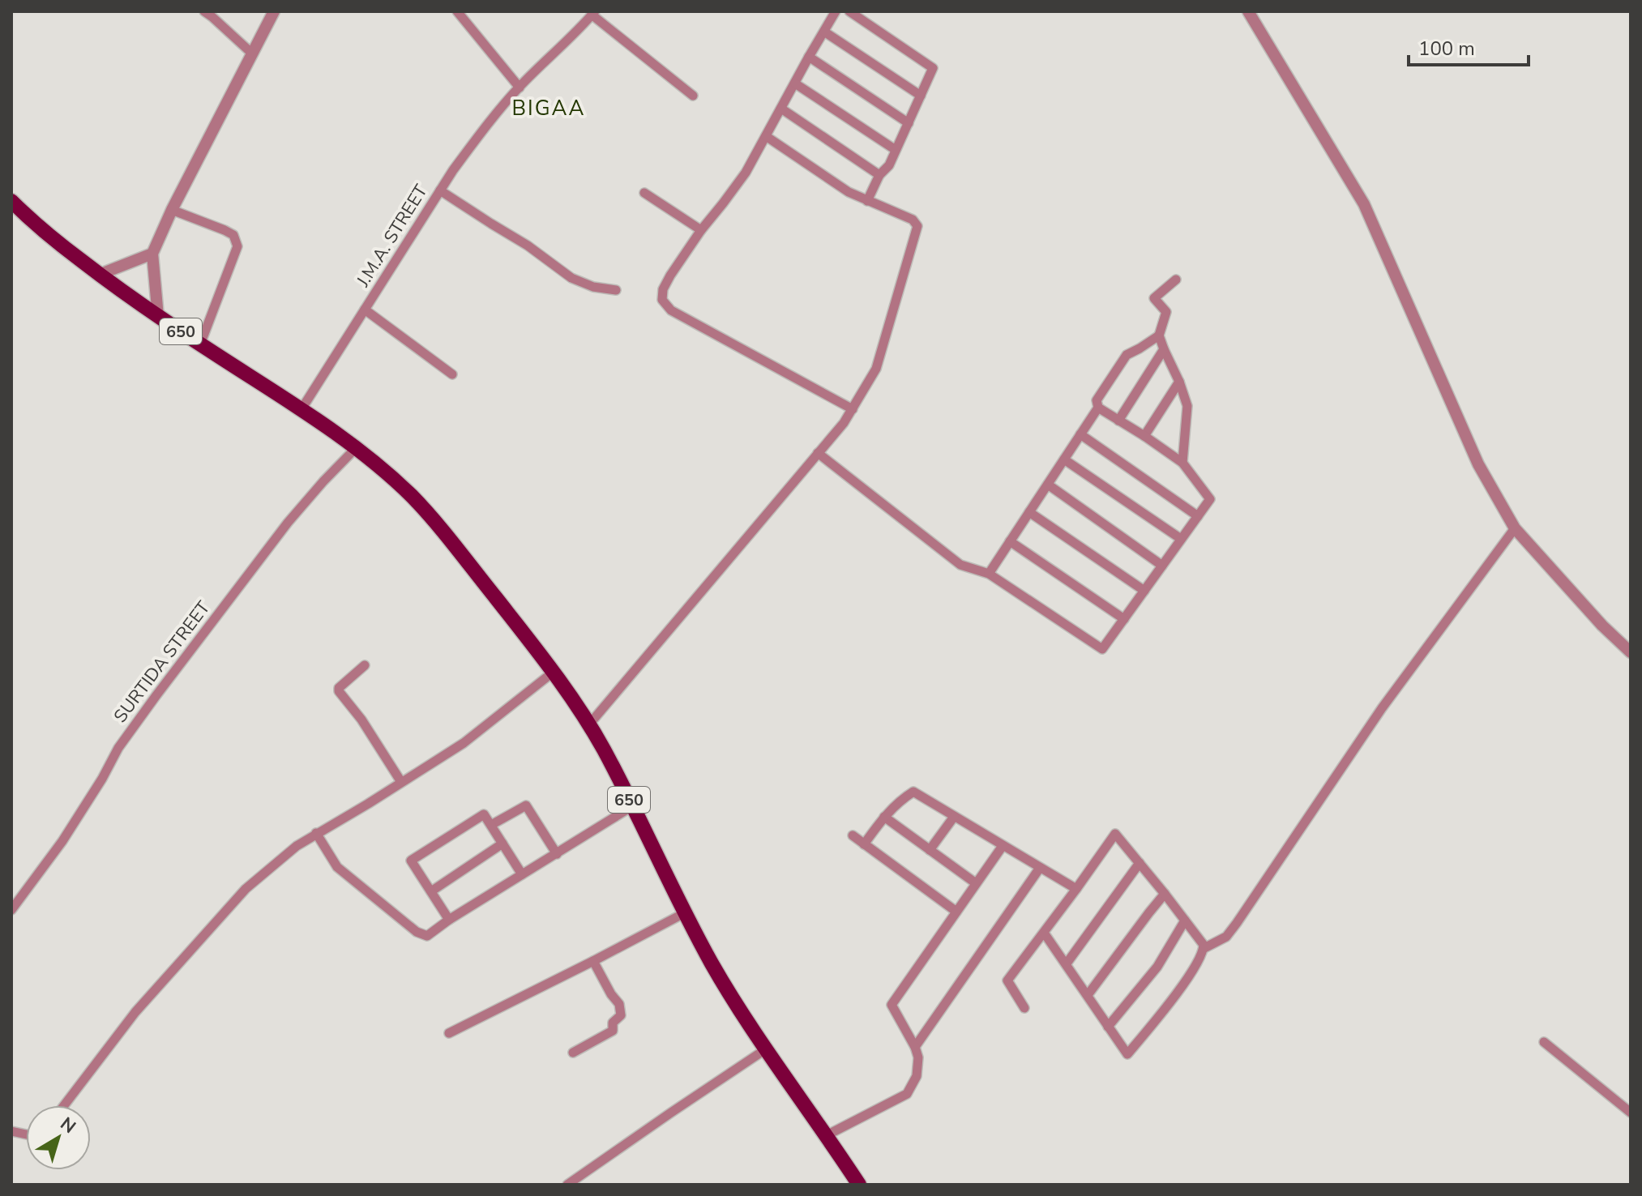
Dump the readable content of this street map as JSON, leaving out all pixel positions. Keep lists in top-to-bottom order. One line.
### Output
{"streets":{"main road":["650"],"street":["J.M.A. STREET","SURTIDA STREET"]},"crossings":[["J.M.A. STREET","650"],["650","SURTIDA STREET"]],"districts":["BIGAA"],"scale_bar":"100 m","north":"top right"}
